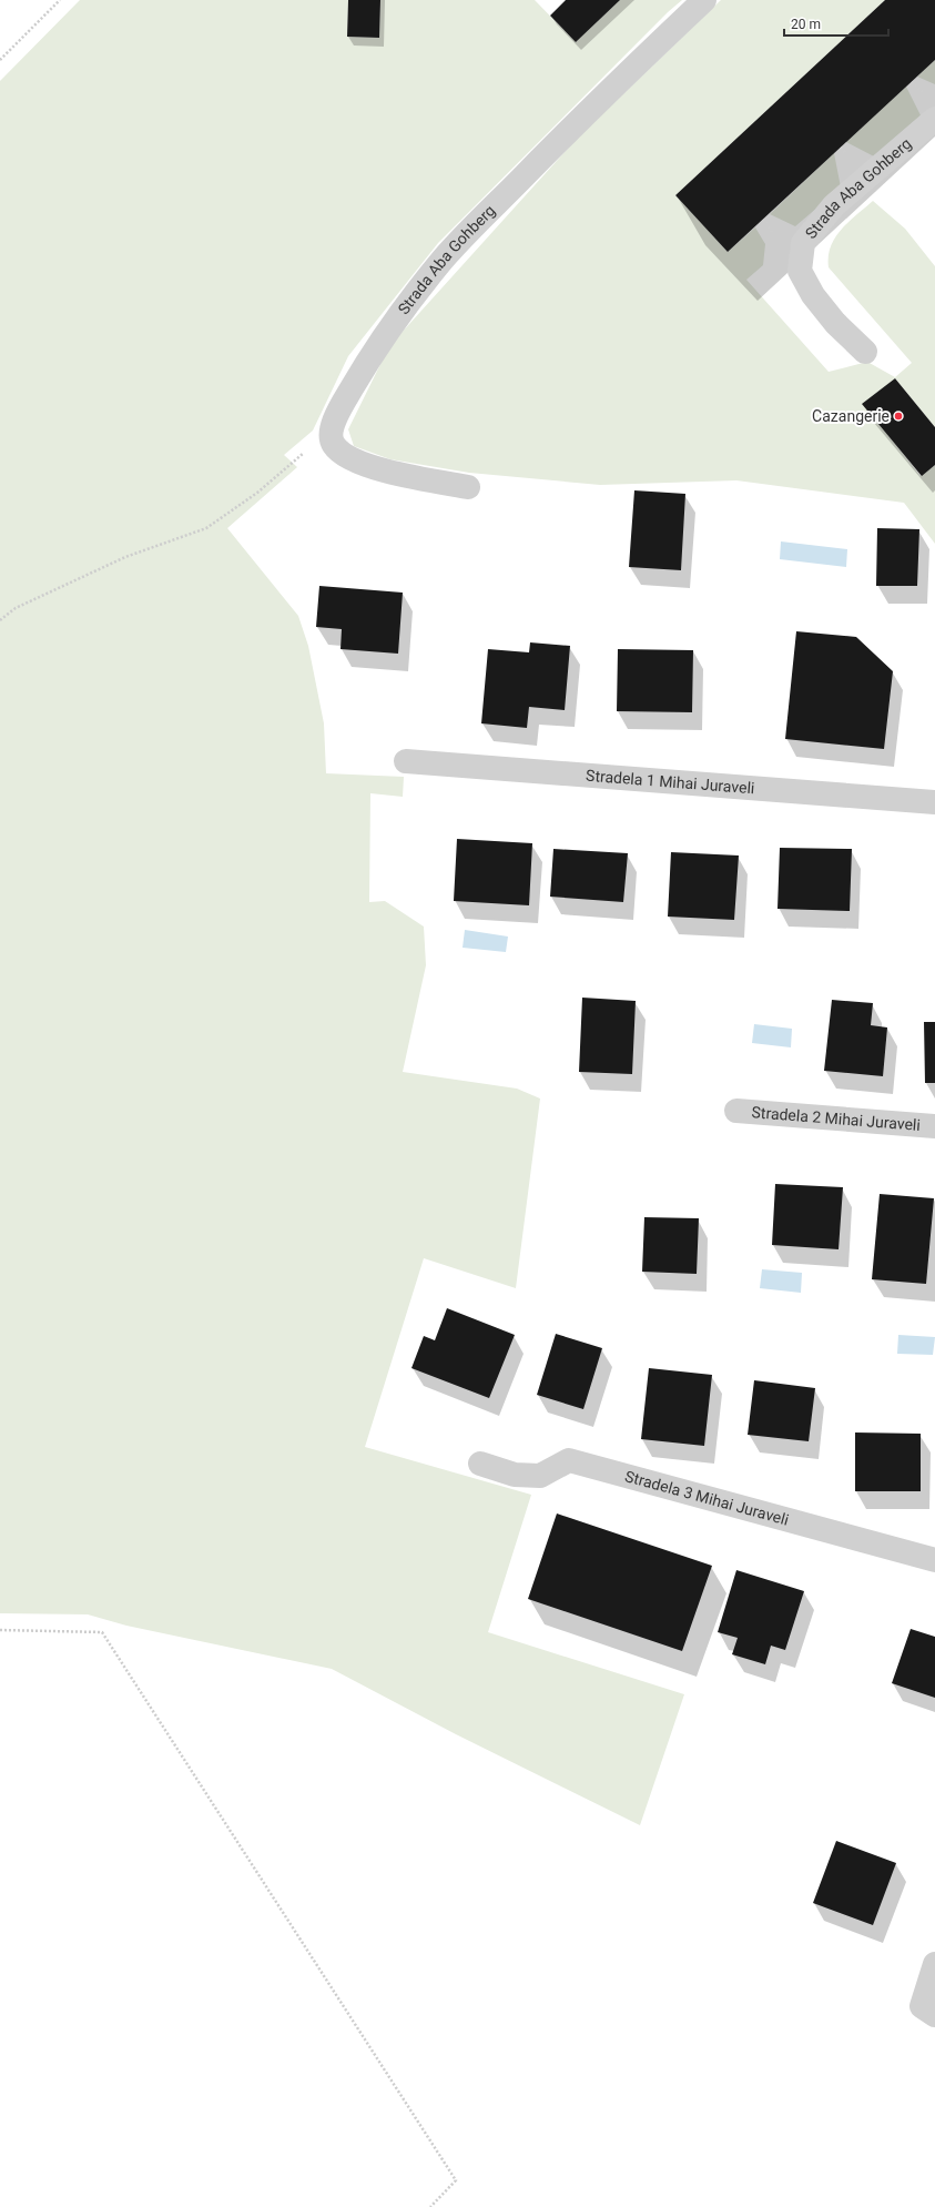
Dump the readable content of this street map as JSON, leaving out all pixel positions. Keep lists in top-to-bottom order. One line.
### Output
{"streets":{"street":["Strada Aba Gohberg","Stradela 1 Mihai Juraveli","Stradela 2 Mihai Juraveli","Stradela 3 Mihai Juraveli"]},"places":["Cazangerie"],"scale_bar":"20 m"}
